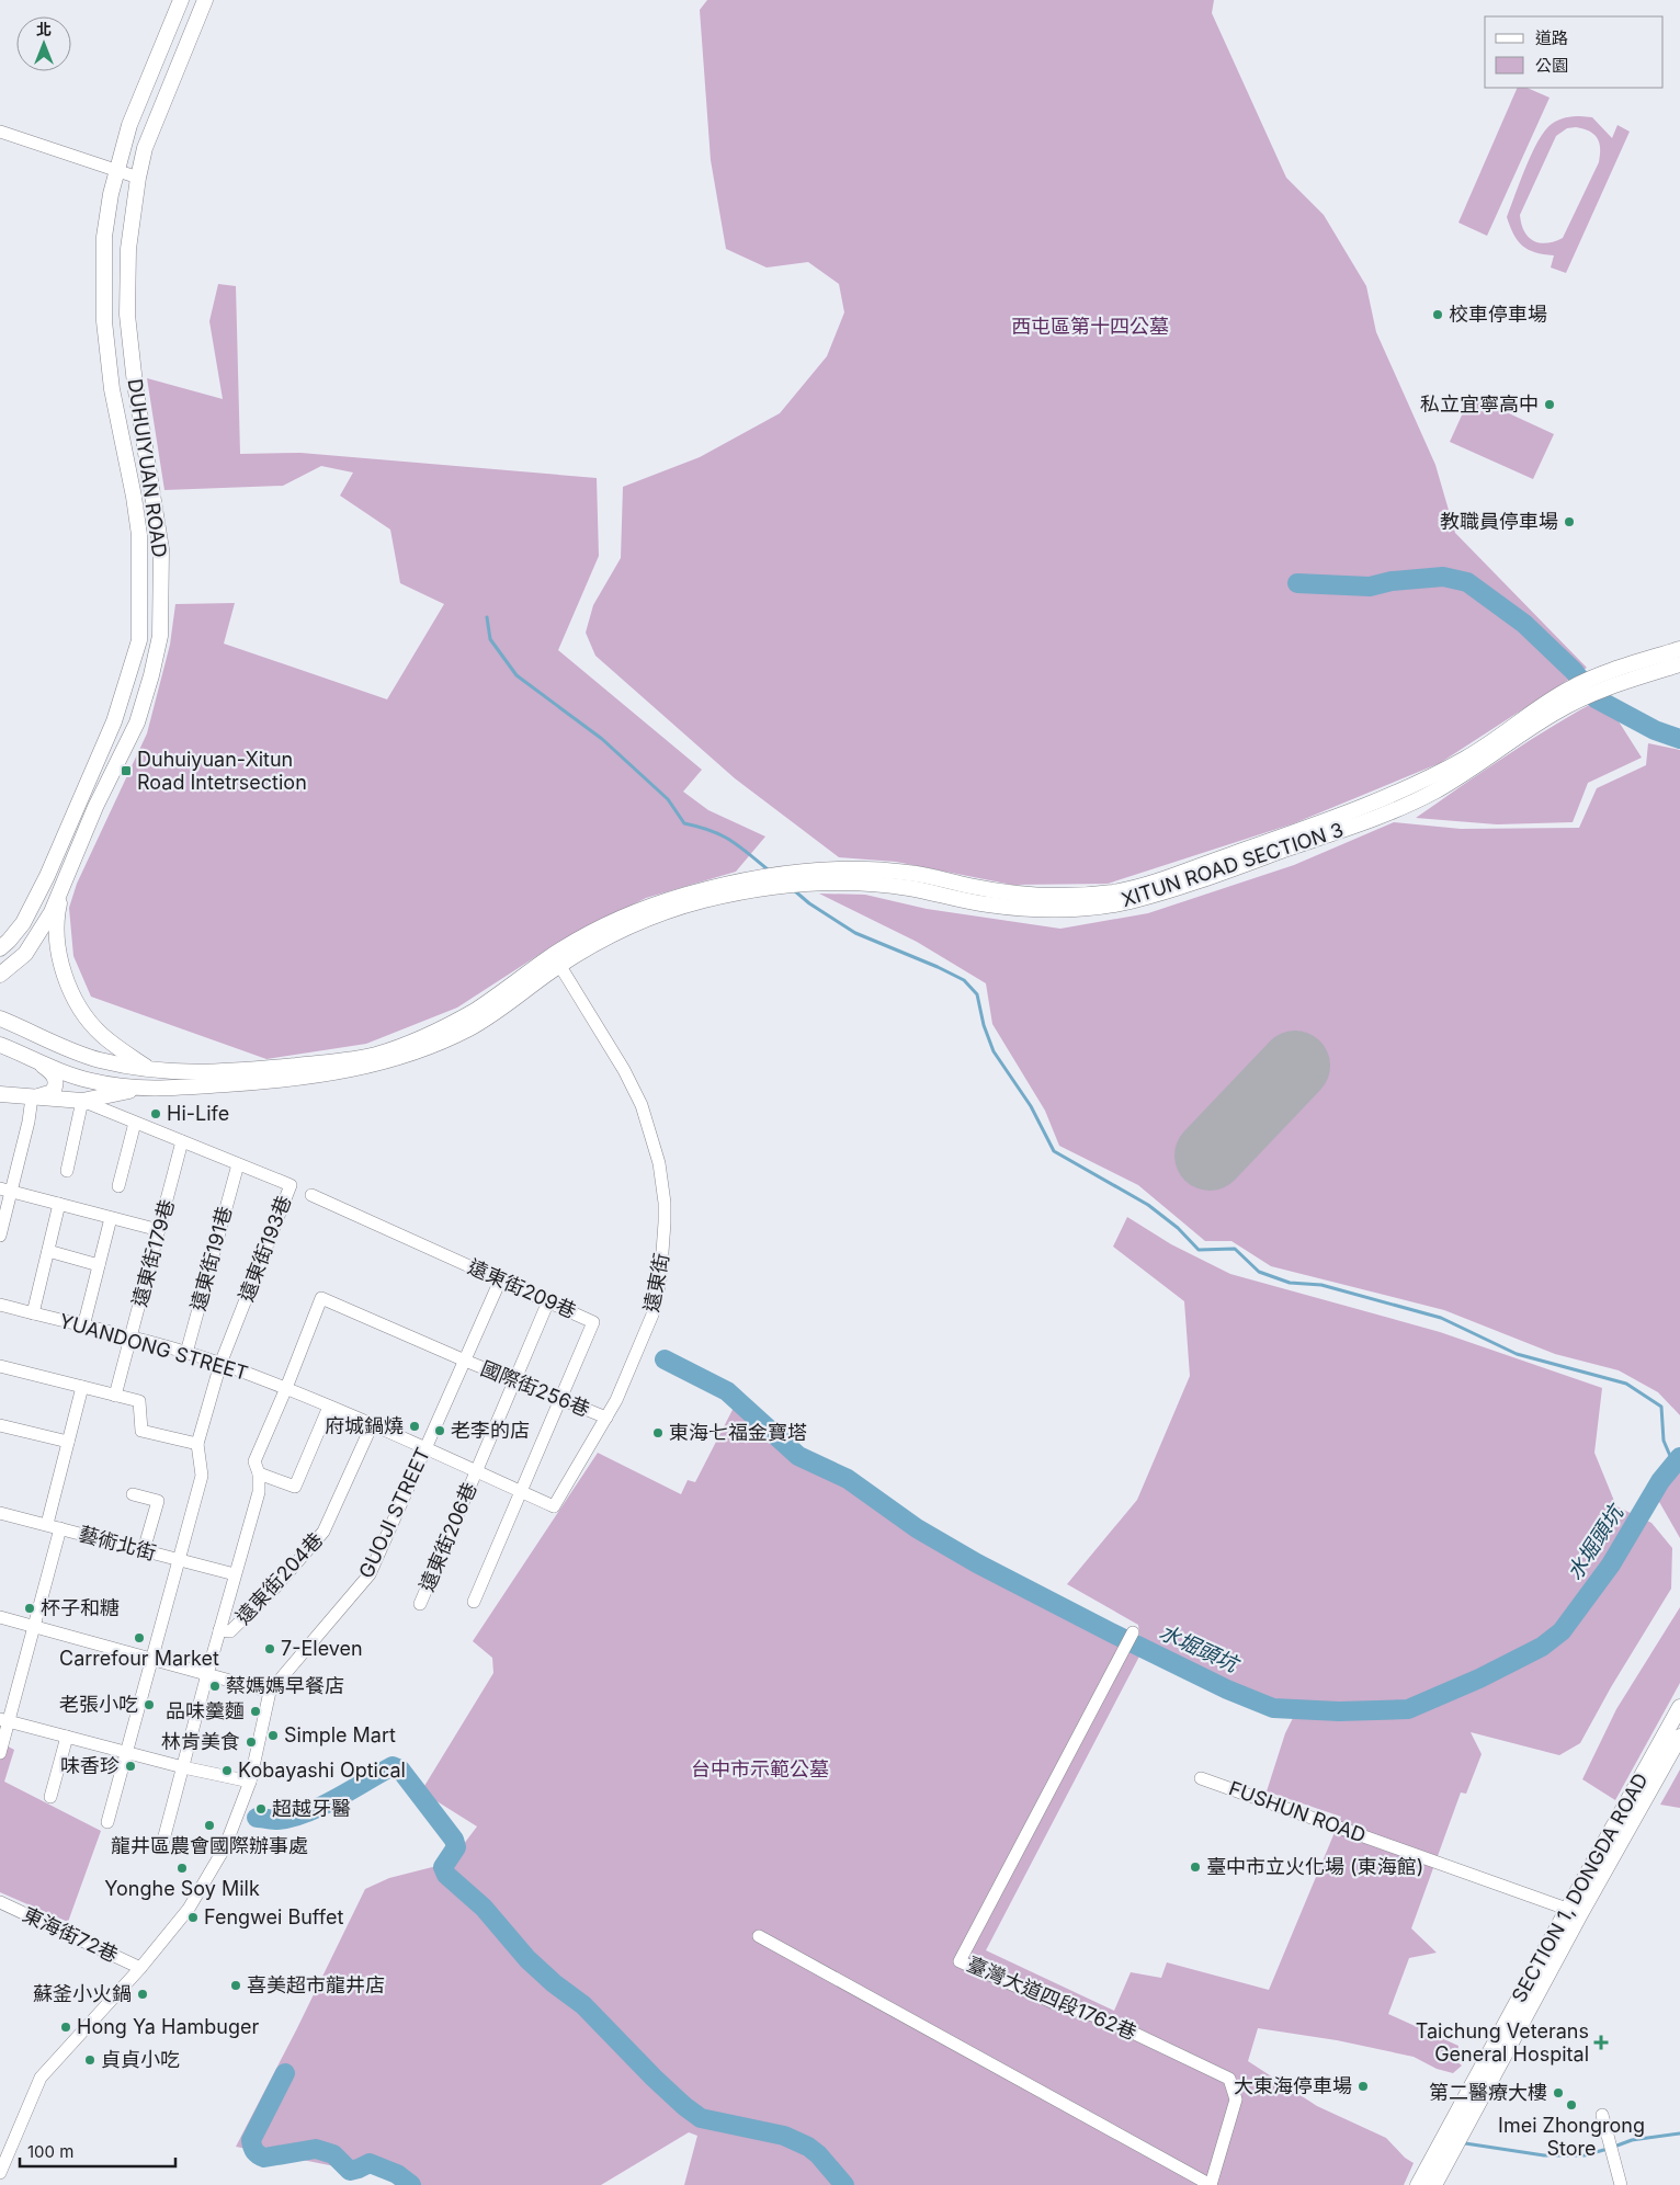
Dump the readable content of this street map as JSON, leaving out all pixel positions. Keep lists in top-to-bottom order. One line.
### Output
{"streets":{"street":["DUHUIYUAN ROAD","XITUN ROAD SECTION 3","遠東街193巷","遠東街179巷","遠東街191巷","遠東街","遠東街209巷","YUANDONG STREET","國際街256巷","GUOJI STREET","遠東街206巷","藝術北街","遠東街204巷","FUSHUN ROAD","SECTION 1, DONGDA ROAD","東海街72巷","臺灣大道四段1762巷"]},"crossings":[["XITUN ROAD SECTION 3","遠東街"],["遠東街193巷","遠東街191巷"],["遠東街193巷","YUANDONG STREET"],["遠東街179巷","YUANDONG STREET"],["遠東街191巷","YUANDONG STREET"],["遠東街","遠東街209巷"],["遠東街","YUANDONG STREET"],["遠東街","國際街256巷"],["遠東街","GUOJI STREET"],["遠東街","遠東街206巷"],["遠東街209巷","國際街256巷"],["遠東街209巷","GUOJI STREET"],["遠東街209巷","遠東街206巷"],["YUANDONG STREET","國際街256巷"],["YUANDONG STREET","GUOJI STREET"],["YUANDONG STREET","遠東街204巷"],["國際街256巷","GUOJI STREET"],["國際街256巷","遠東街206巷"],["GUOJI STREET","東海街72巷"],["FUSHUN ROAD","SECTION 1, DONGDA ROAD"]],"water":["水堀頭坑"],"parks":["西屯區第十四公墓","台中市示範公墓"],"places":{"other":["校車停車場","私立宜寧高中","教職員停車場","Hi-Life","府城鍋燒","老李的店","東海七福金寶塔","杯子和糖","Carrefour Market","7-Eleven","蔡媽媽早餐店","老張小吃","品味羹麵","Simple Mart","林肯美食","味香珍","Kobayashi Optical","超越牙醫","龍井區農會國際辦事處","臺中市立火化場 (東海館)","Yonghe Soy Milk","Fengwei Buffet","喜美超市龍井店","蘇釜小火鍋","Hong Ya Hambuger","貞貞小吃","大東海停車場","第二醫療大樓","Imei Zhongrong Store"],"transit":["Duhuiyuan-Xitun Road Intetrsection"],"health":["Taichung Veterans General Hospital"]},"legend":["道路","公園"],"scale_bar":"100 m","north":"top"}
